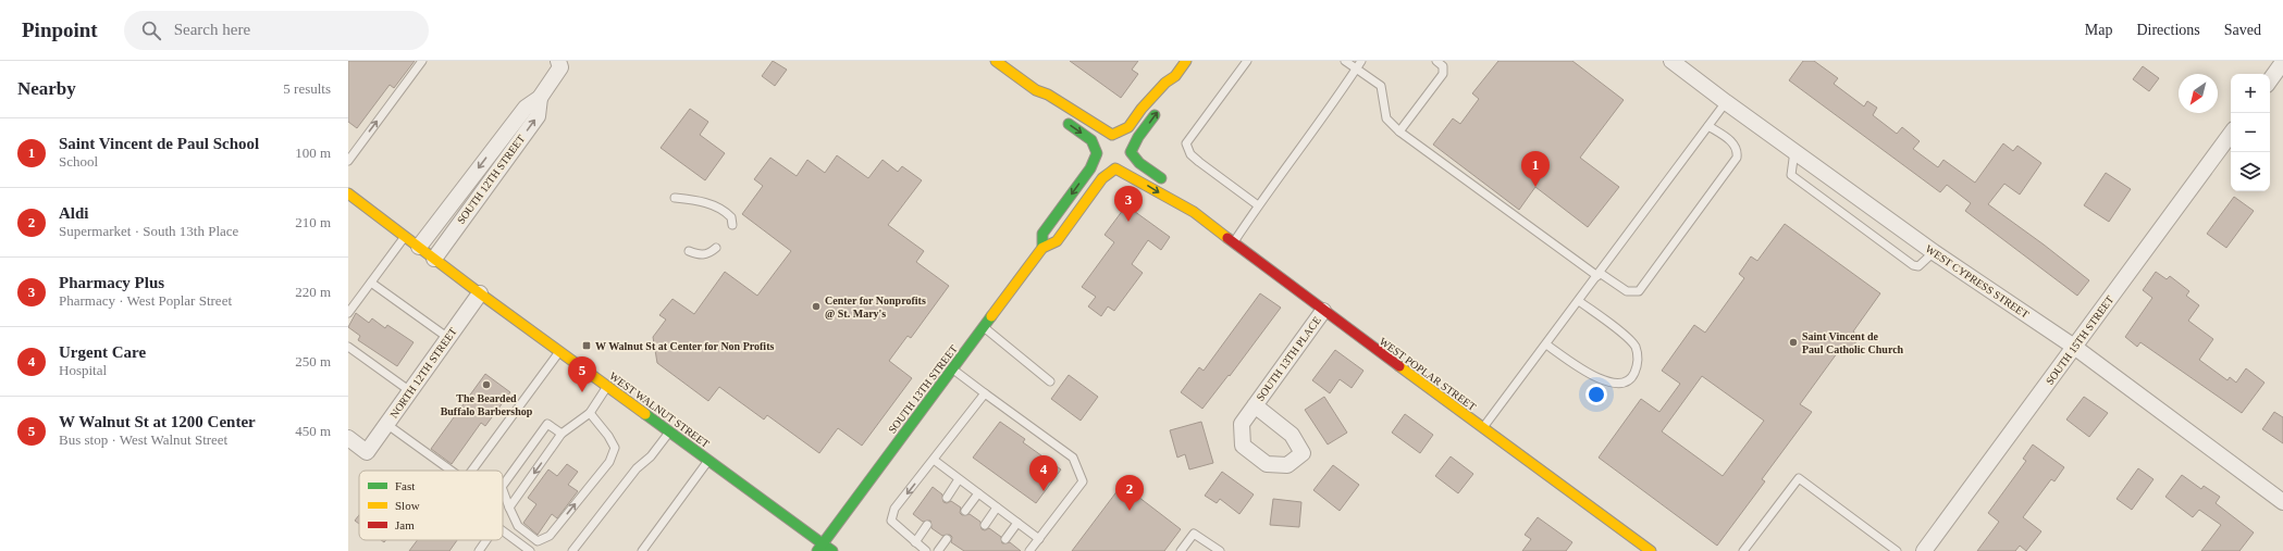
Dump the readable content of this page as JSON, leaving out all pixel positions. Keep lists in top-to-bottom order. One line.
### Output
{"streets":{"street":["SOUTH 12TH STREET","WEST CYPRESS STREET","SOUTH 15TH STREET","SOUTH 13TH PLACE","NORTH 12TH STREET","WEST POPLAR STREET","SOUTH 13TH STREET","WEST WALNUT STREET"]},"crossings":[["SOUTH 12TH STREET","WEST WALNUT STREET"],["WEST CYPRESS STREET","SOUTH 15TH STREET"],["SOUTH 13TH PLACE","WEST POPLAR STREET"],["NORTH 12TH STREET","WEST WALNUT STREET"],["WEST POPLAR STREET","SOUTH 13TH STREET"],["SOUTH 13TH STREET","WEST WALNUT STREET"]],"places":{"other":["Center for Nonprofits @ St. Mary's","Saint Vincent de Paul Catholic Church","The Bearded Buffalo Barbershop"],"transit":["W Walnut St at Center for Non Profits"]},"legend":["Fast","Slow","Jam"],"north":"bottom left","page":{"header":"Pinpoint","search":"Search here","nav":["Map","Directions","Saved"],"heading":["Nearby","5 results"],"map_buttons":["+","−"],"list":[{"mark":"1","name":"Saint Vincent de Paul School","note":"School","value":"100 m"},{"mark":"2","name":"Aldi","note":"Supermarket · South 13th Place","value":"210 m"},{"mark":"3","name":"Pharmacy Plus","note":"Pharmacy · West Poplar Street","value":"220 m"},{"mark":"4","name":"Urgent Care","note":"Hospital","value":"250 m"},{"mark":"5","name":"W Walnut St at 1200 Center","note":"Bus stop · West Walnut Street","value":"450 m"}],"pins":["1","3","5","4","2"]}}
